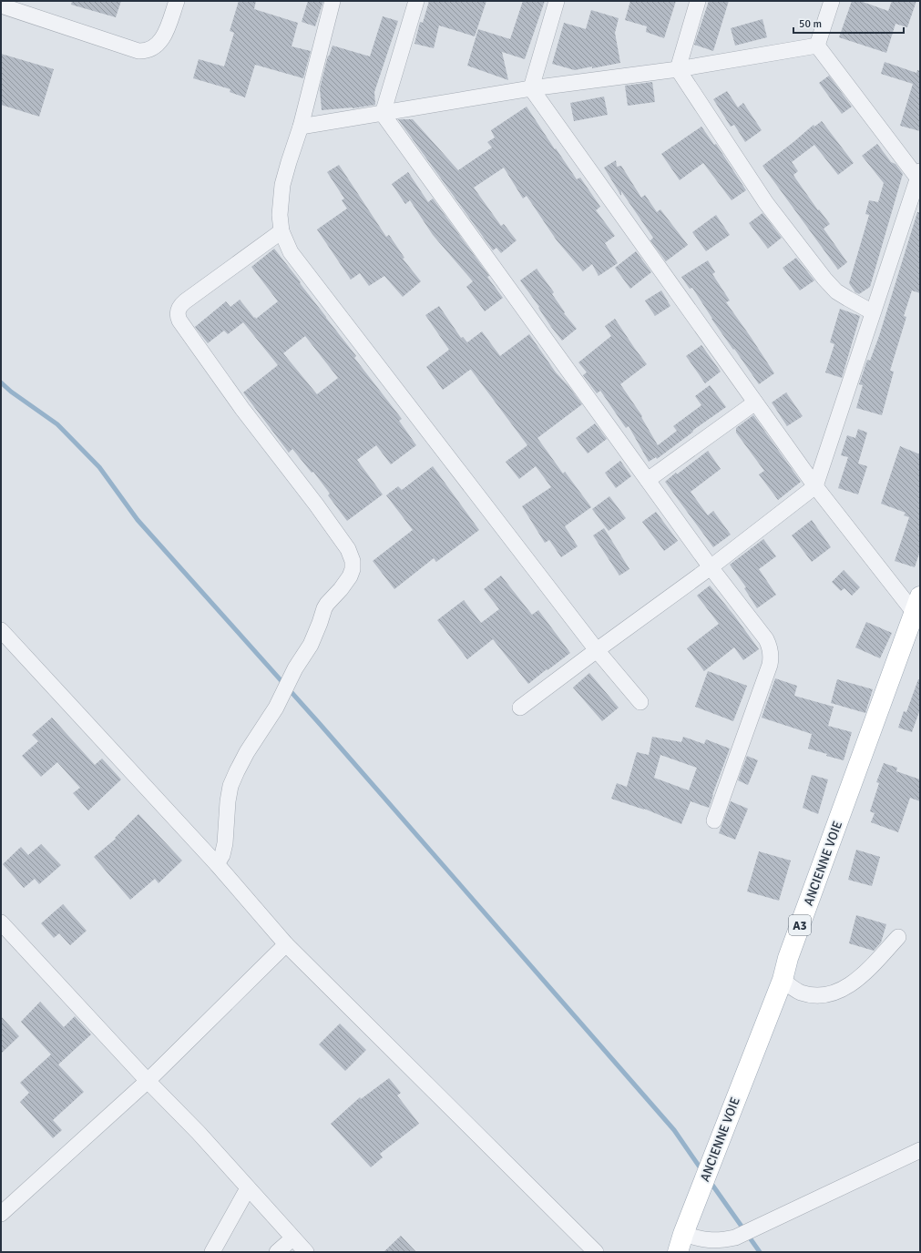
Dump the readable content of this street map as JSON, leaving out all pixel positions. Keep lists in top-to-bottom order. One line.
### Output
{"streets":{"main road":["ANCIENNE VOIE","A3"]},"scale_bar":"50 m"}
